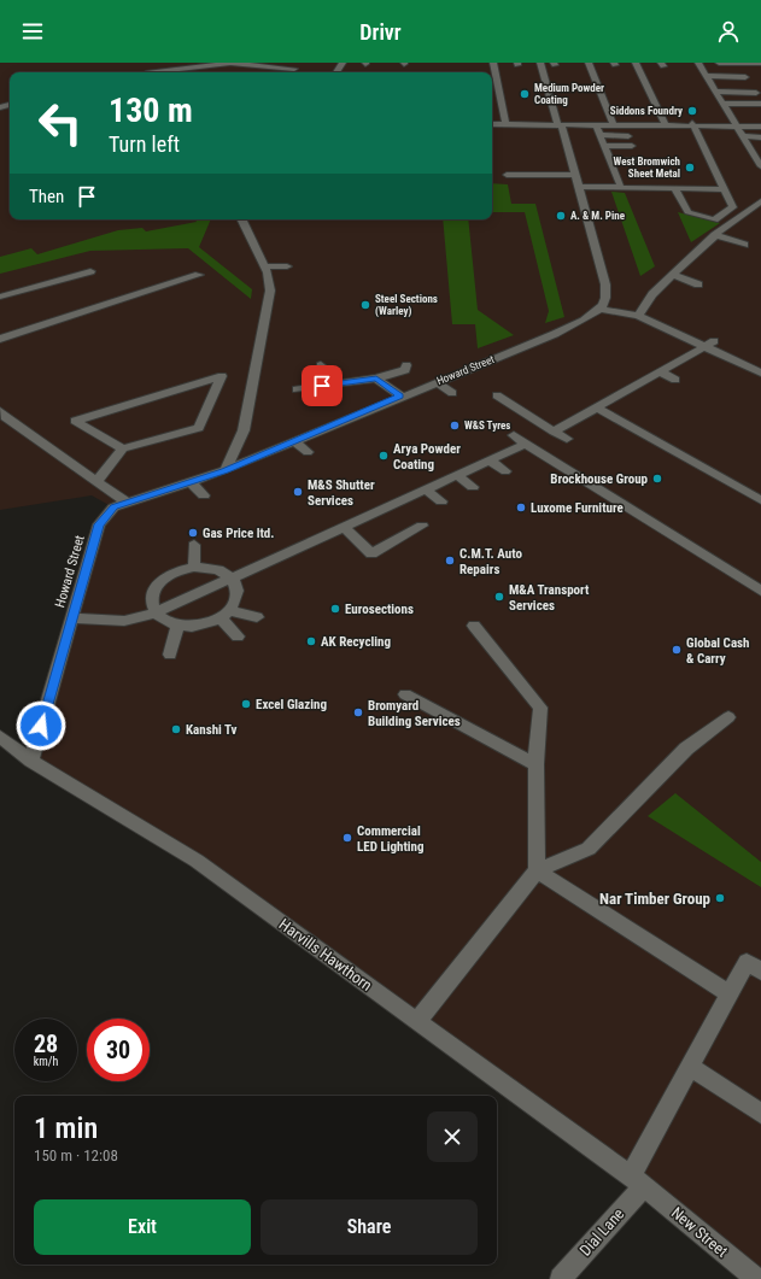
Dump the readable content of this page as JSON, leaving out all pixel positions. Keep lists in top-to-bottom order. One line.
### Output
{"streets":{"street":["Howard Street","Harvills Hawthorn","Dial Lane","New Street"]},"crossings":[["Howard Street","Harvills Hawthorn"],["Harvills Hawthorn","Dial Lane"],["Harvills Hawthorn","New Street"],["Dial Lane","New Street"]],"places":["Medium Powder Coating","Siddons Foundry","West Bromwich Sheet Metal","A. & M. Pine","Steel Sections (Warley)","W&S Tyres","Arya Powder Coating","Brockhouse Group","M&S Shutter Services","Luxome Furniture","Gas Price ltd.","C.M.T. Auto Repairs","M&A Transport Services","Eurosections","AK Recycling","Global Cash & Carry","Excel Glazing","Bromyard Building Services","Kanshi Tv","Commercial LED Lighting","Nar Timber Group"],"page":{"header":"Drivr","turn":["130 m","Turn left"],"then":"Then","speed":"28 km/h","limit":"30","heading":["1 min","150 m · 12:08"],"buttons":["Exit","Share"]}}
